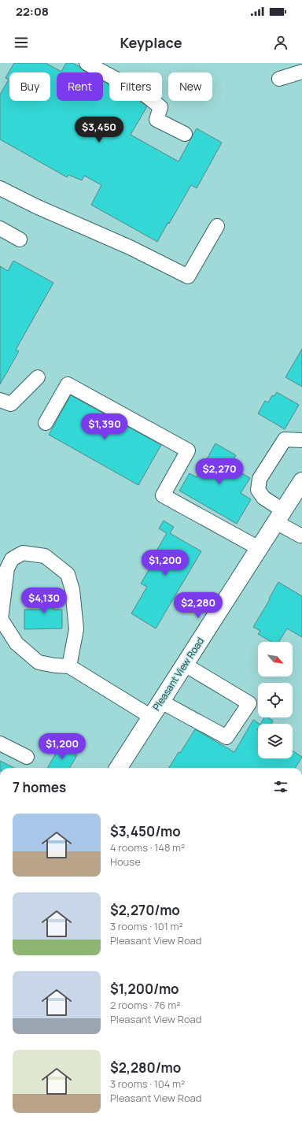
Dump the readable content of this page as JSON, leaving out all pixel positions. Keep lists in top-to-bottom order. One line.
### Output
{"streets":{"main road":["Pleasant View Road"]},"north":"bottom right","page":{"status":"22:08","header":"Keyplace","chip":["Buy","Rent","Filters","New"],"price":["$3,450","$1,390","$2,270","$1,200","$4,130","$2,280","$1,200"],"heading":"7 homes","list":[{"name":"$3,450/mo","note":"4 rooms · 148 m² · House"},{"name":"$2,270/mo","note":"3 rooms · 101 m² · Pleasant View Road"},{"name":"$1,200/mo","note":"2 rooms · 76 m² · Pleasant View Road"},{"name":"$2,280/mo","note":"3 rooms · 104 m² · Pleasant View Road"}]}}
